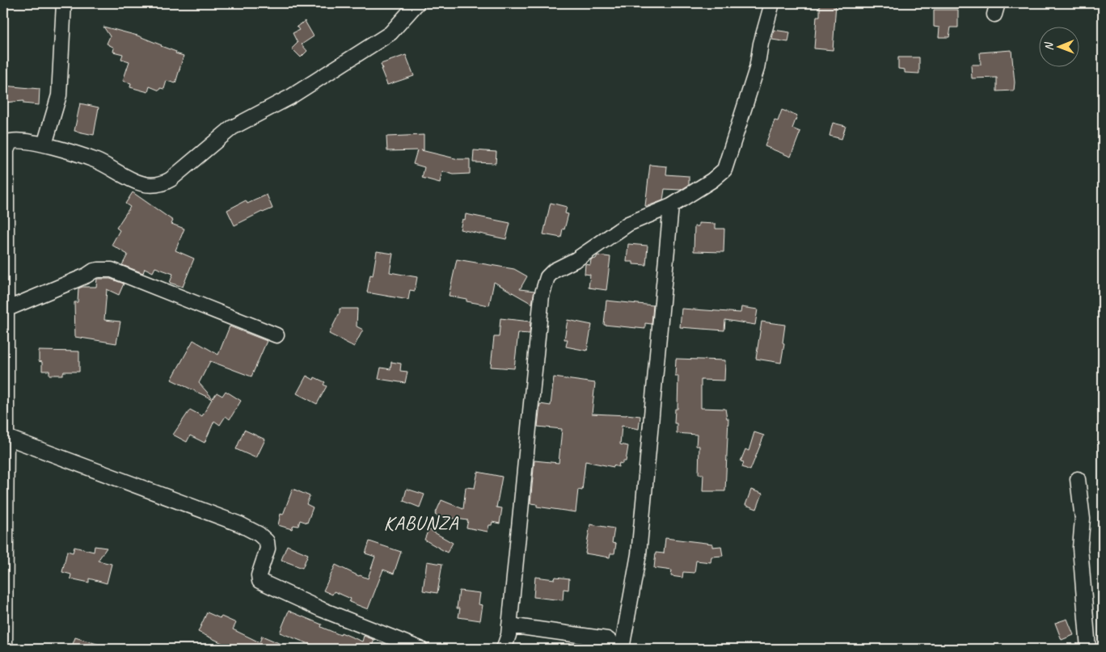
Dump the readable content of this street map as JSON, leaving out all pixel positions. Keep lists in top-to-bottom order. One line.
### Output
{"districts":["KABUNZA"],"north":"left"}
